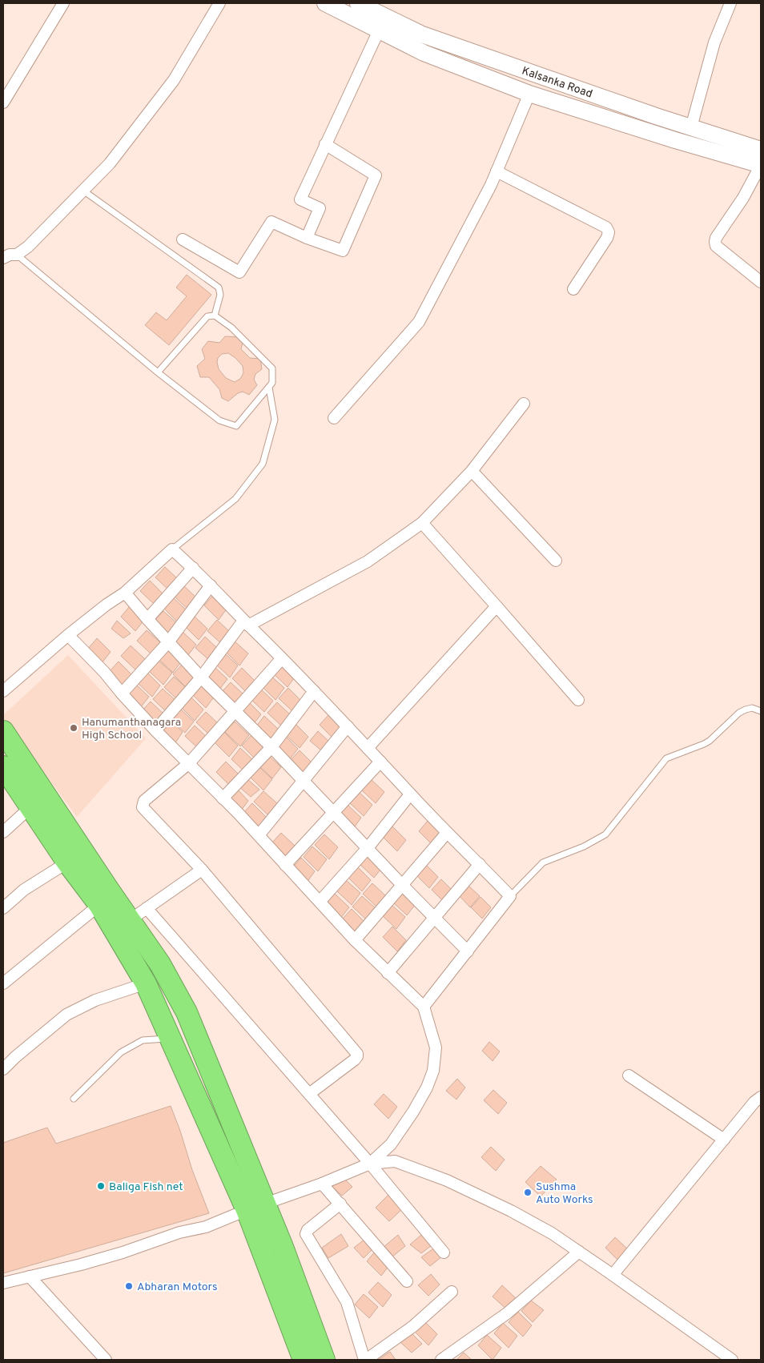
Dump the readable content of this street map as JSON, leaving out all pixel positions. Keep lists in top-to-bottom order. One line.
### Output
{"streets":{"main road":["Kalsanka Road"]},"places":["Hanumanthanagara High School","Baliga Fish net","Sushma Auto Works","Abharan Motors"]}
